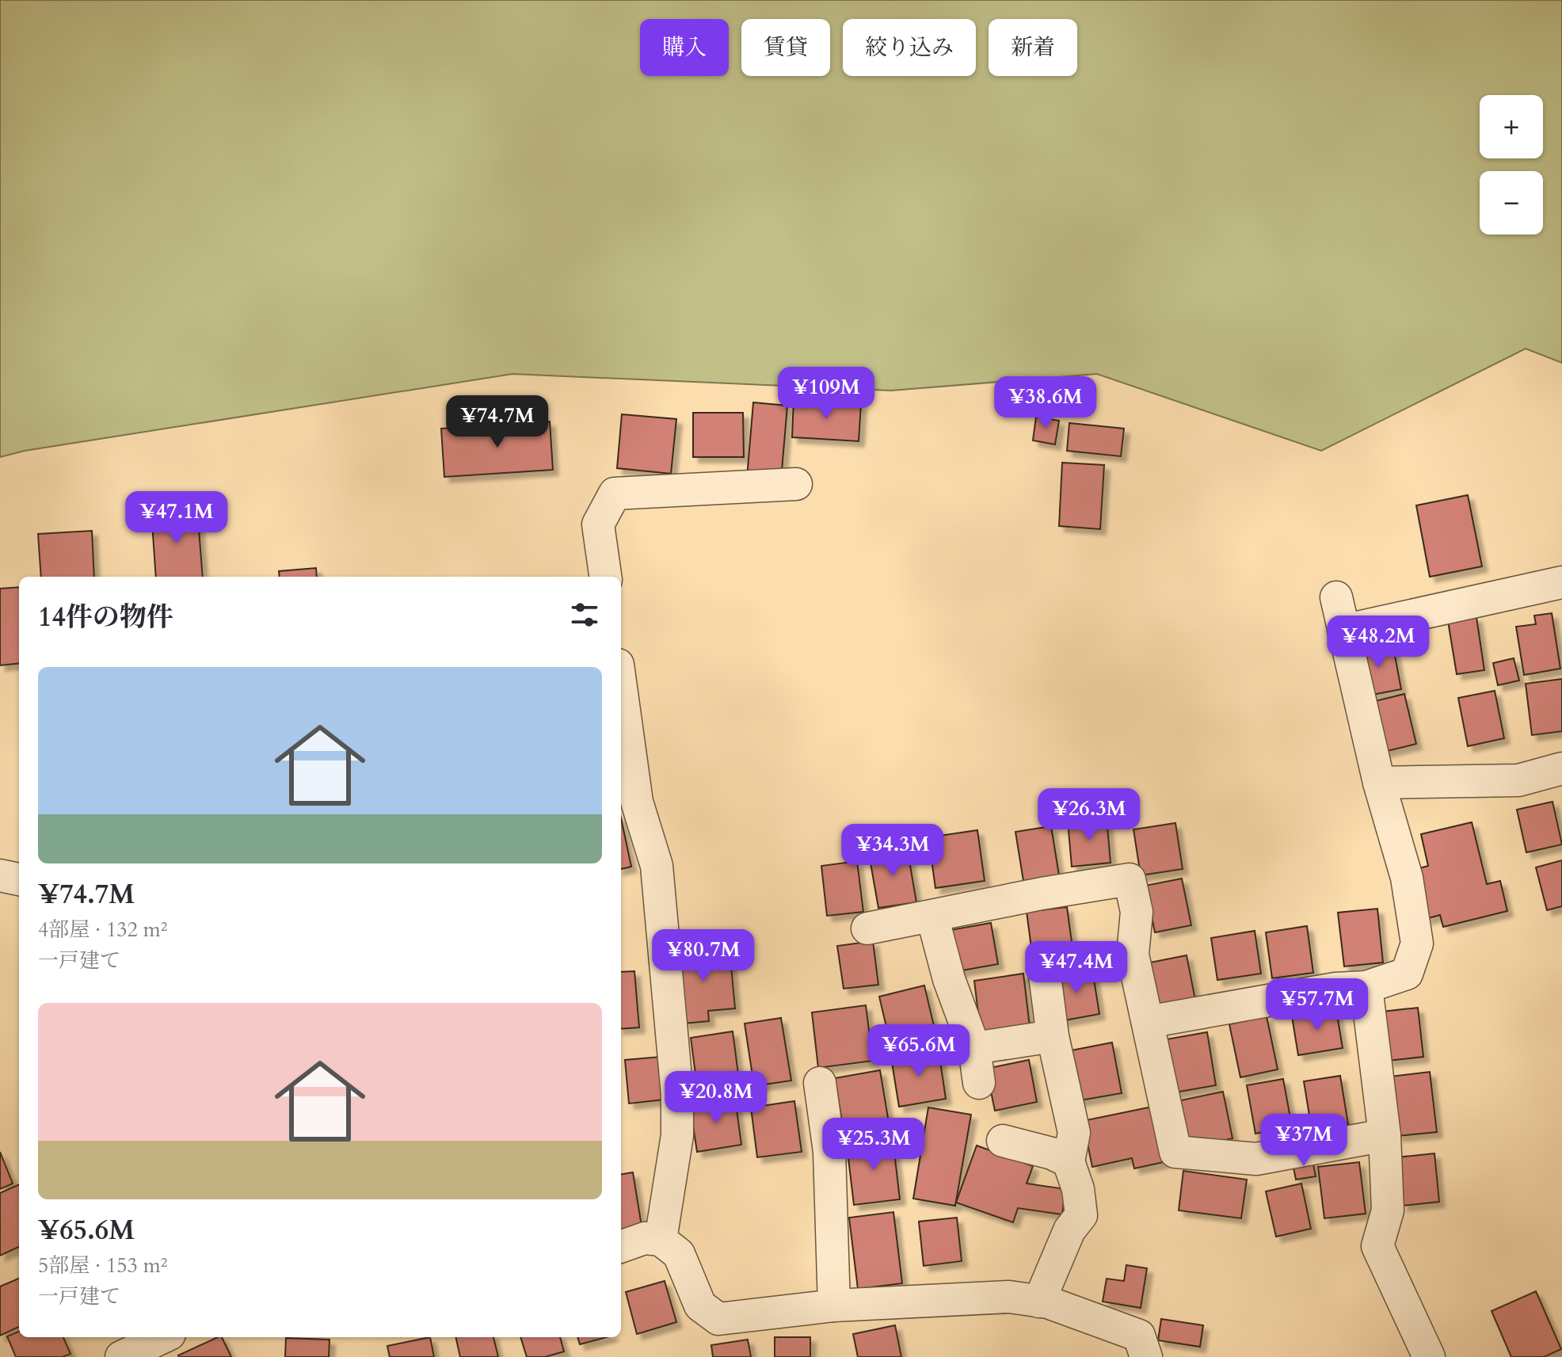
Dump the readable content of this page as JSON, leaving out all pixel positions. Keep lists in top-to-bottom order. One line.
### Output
{"page":{"chip":["購入","賃貸","絞り込み","新着"],"map_buttons":["+","−"],"price":["¥109M","¥38.6M","¥74.7M","¥47.1M","¥48.2M","¥26.3M","¥34.3M","¥80.7M","¥47.4M","¥57.7M","¥65.6M","¥20.8M","¥37M","¥25.3M"],"heading":"14件の物件","list":[{"name":"¥74.7M","note":"4部屋 · 132 m² · 一戸建て"},{"name":"¥65.6M","note":"5部屋 · 153 m² · 一戸建て"}]}}
